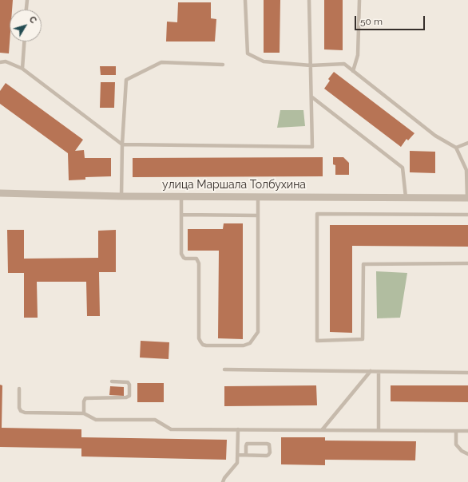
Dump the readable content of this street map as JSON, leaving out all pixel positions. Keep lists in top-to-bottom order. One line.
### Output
{"streets":{"street":["улица Маршала Толбухина"]},"scale_bar":"50 m","north":"top right"}
